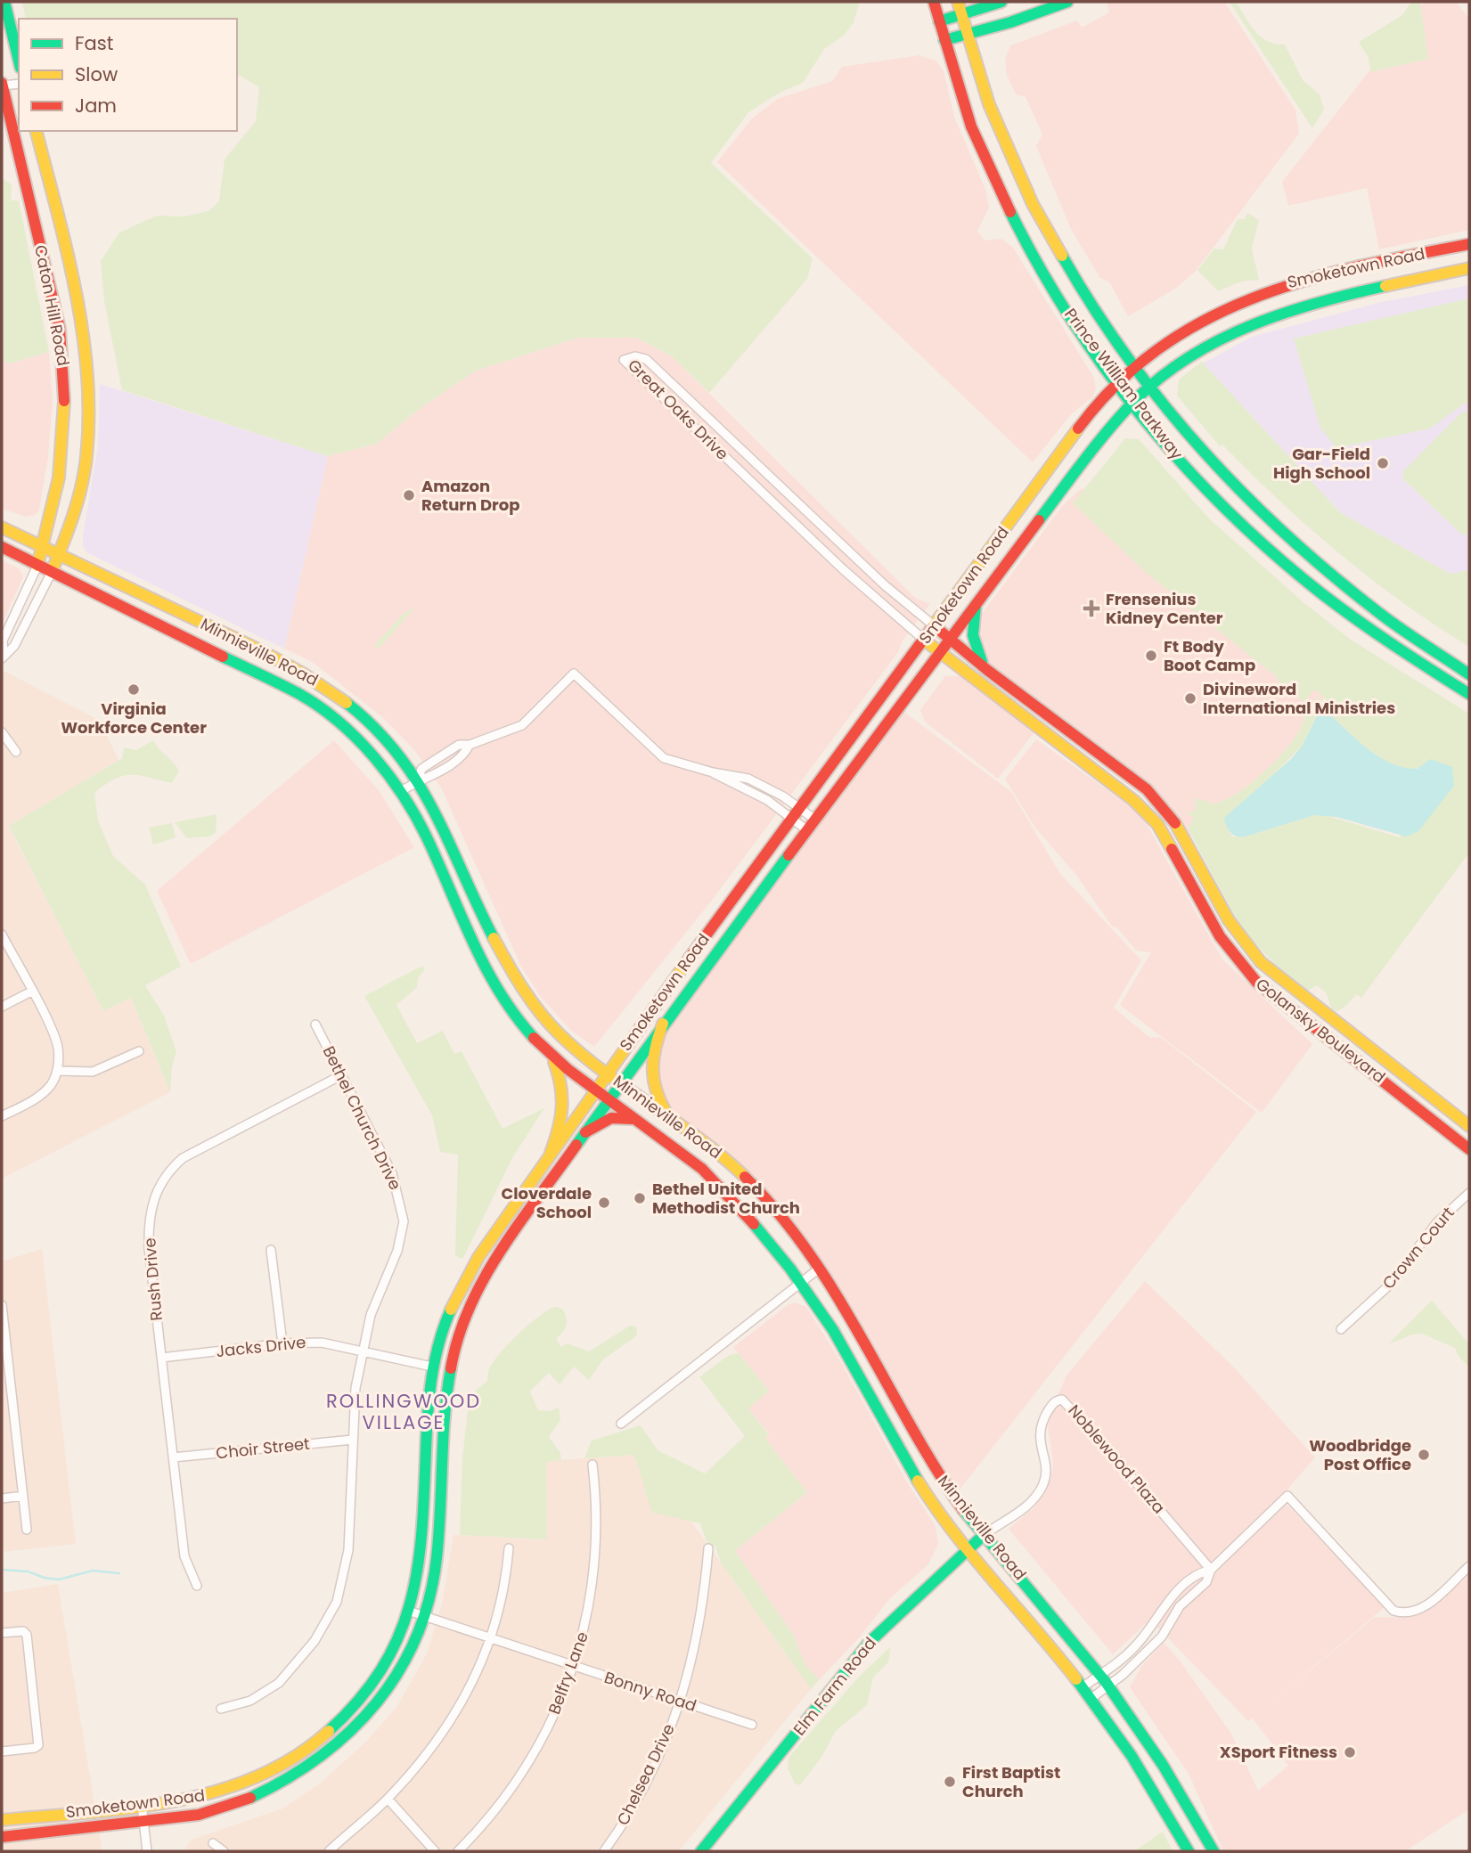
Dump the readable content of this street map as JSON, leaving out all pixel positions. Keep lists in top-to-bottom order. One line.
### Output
{"streets":{"main road":["Smoketown Road","Caton Hill Road","Prince William Parkway","Minnieville Road","Golansky Boulevard","Elm Farm Road"],"street":["Great Oaks Drive","Bethel Church Drive","Crown Court","Rush Drive","Jacks Drive","Choir Street","Noblewood Plaza","Belfry Lane","Bonny Road","Chelsea Drive"]},"crossings":[["Smoketown Road","Prince William Parkway"],["Smoketown Road","Great Oaks Drive"],["Smoketown Road","Minnieville Road"],["Smoketown Road","Golansky Boulevard"],["Smoketown Road","Jacks Drive"],["Smoketown Road","Bonny Road"],["Caton Hill Road","Minnieville Road"],["Great Oaks Drive","Golansky Boulevard"],["Minnieville Road","Noblewood Plaza"],["Minnieville Road","Elm Farm Road"],["Bethel Church Drive","Rush Drive"],["Bethel Church Drive","Jacks Drive"],["Bethel Church Drive","Choir Street"],["Rush Drive","Jacks Drive"],["Rush Drive","Choir Street"],["Noblewood Plaza","Elm Farm Road"],["Belfry Lane","Bonny Road"],["Bonny Road","Chelsea Drive"]],"districts":["ROLLINGWOOD VILLAGE"],"places":{"other":["Gar-Field High School","Amazon Return Drop","Ft Body Boot Camp","Virginia Workforce Center","Divineword International Ministries","Bethel United Methodist Church","Cloverdale School","Woodbridge Post Office","XSport Fitness","First Baptist Church"],"health":["Frensenius Kidney Center"]},"legend":["Fast","Slow","Jam"]}
